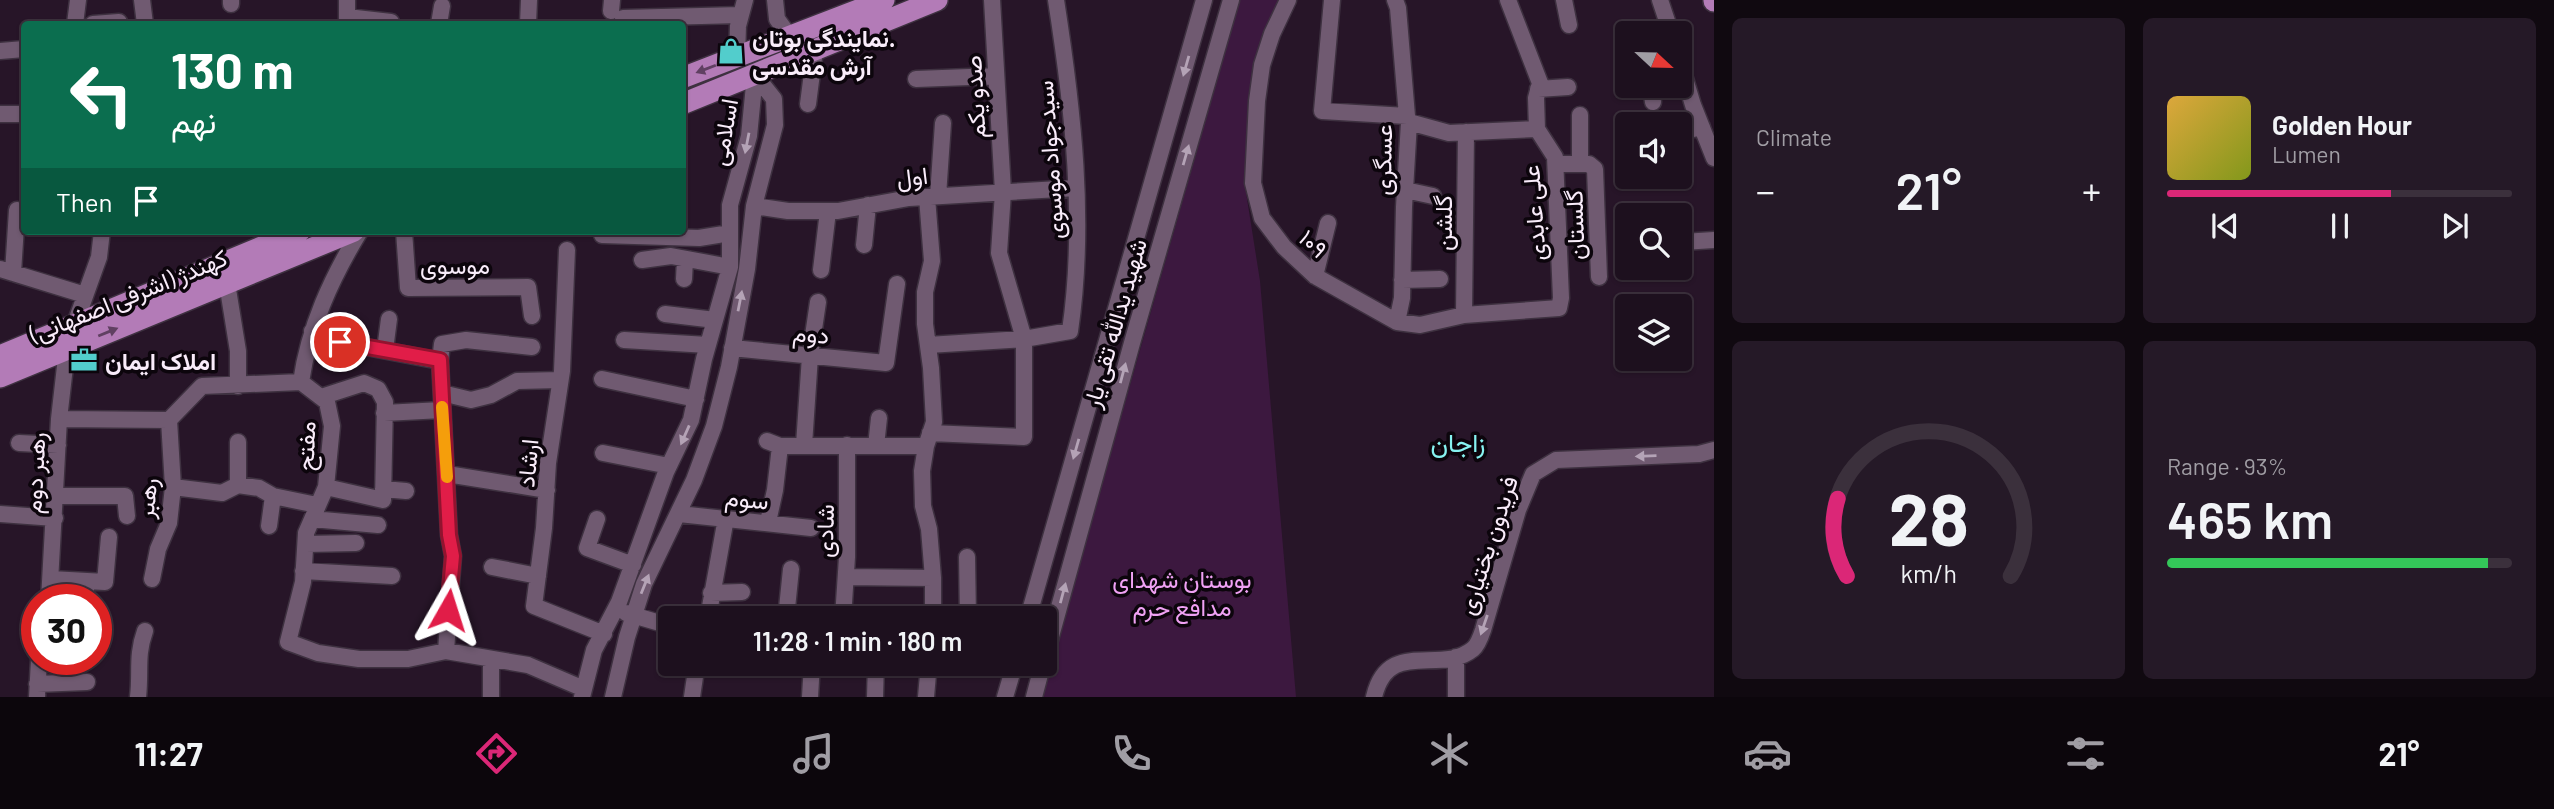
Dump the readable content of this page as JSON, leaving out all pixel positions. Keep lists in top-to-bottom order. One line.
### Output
{"streets":{"main road":["کهندژ (اشرفی اصفهانی)"],"street":["صدو یکم","اسلامی","سیدجواد موسوی","عسگری","اول","علی عابدی","گلشن","گلستان","۱۰۹","موسوی","شهید یدالله تقی یار","دوم","مفتح","ارشاد","رهبر دوم","رهبر","سوم","شادی","فریدون بختیاری"]},"crossings":[["صدو یکم","سیدجواد موسوی"],["صدو یکم","اول"],["اسلامی","اول"],["اسلامی","دوم"],["اسلامی","ارشاد"],["اسلامی","سوم"],["سیدجواد موسوی","اول"],["عسگری","۱۰۹"],["علی عابدی","گلستان"],["علی عابدی","۱۰۹"],["گلشن","۱۰۹"],["کهندژ (اشرفی اصفهانی)","رهبر دوم"]],"one_way":["فریدون بختیاری"],"districts":["زاجان"],"parks":["بوستان شهدای مدافع حرم"],"places":{"shop":["نمایندگی بوتان. آرش مقدسی"],"office":["املاک ایمان"]},"north":"right","page":{"tile":["Climate",["Range · 93%","465 km"]],"turn":["130 m","نهم"],"song":["Golden Hour","Lumen"],"heat":["−","21°","+"],"then":"Then","limit":"30","trip":"11:28 · 1 min · 180 m","tabs":["11:27","21°"],"gauge":["28","km/h"]}}
